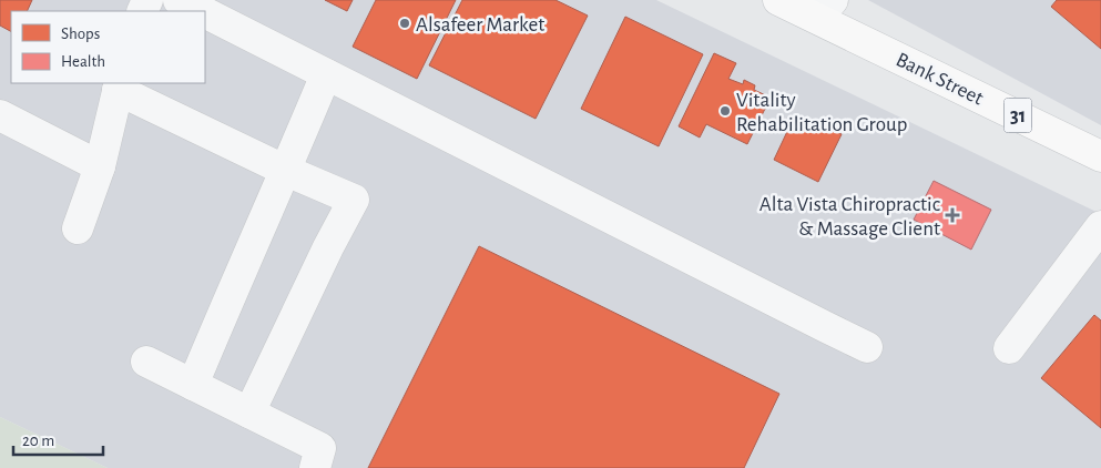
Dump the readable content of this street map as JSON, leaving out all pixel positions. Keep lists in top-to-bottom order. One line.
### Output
{"streets":{"main road":["Bank Street","31"]},"places":{"other":["Alsafeer Market","Vitality Rehabilitation Group"],"health":["Alta Vista Chiropractic & Massage Client"]},"legend":["Shops","Health"],"scale_bar":"20 m"}
